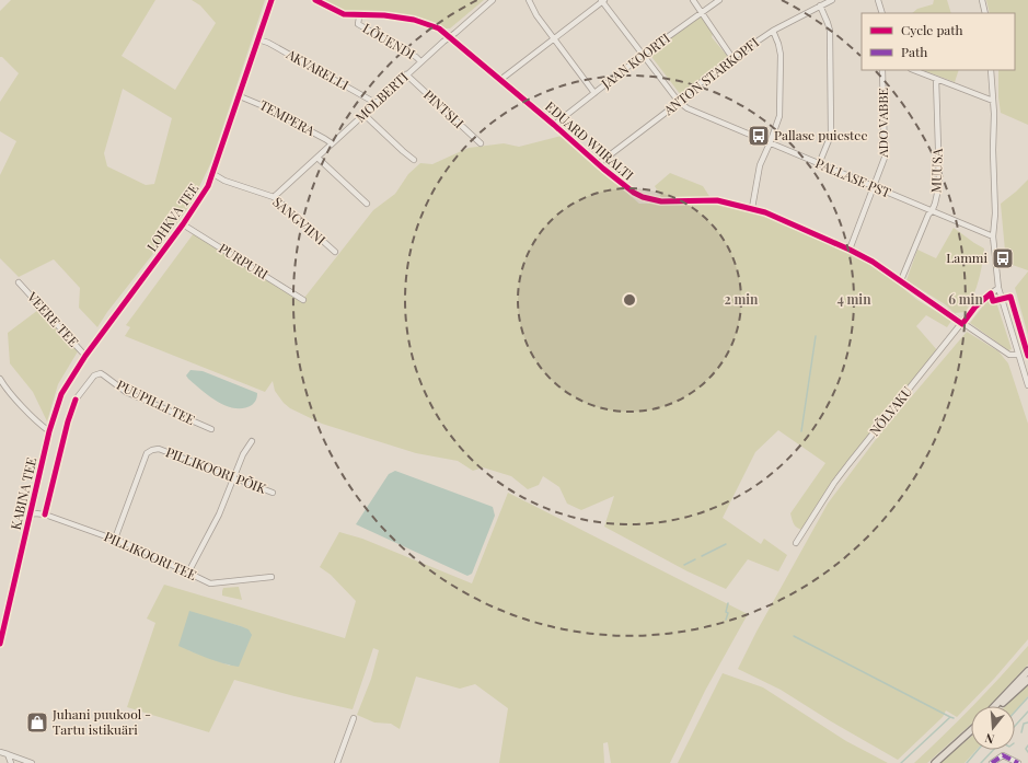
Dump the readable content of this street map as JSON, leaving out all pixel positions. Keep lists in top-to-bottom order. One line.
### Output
{"streets":{"street":["LÕUENDI","JAAN KOORTI","AKVARELLI","ANTON STARKOPFI","MOLBERTI","PINTSLI","TEMPERA","ADO VABBE","EDUARD WIIRALTI","MUUSA","PALLASE PST","LOHKVA TEE","SANGVIINI","PURPURI","VEERE TEE","PUUPILLI TEE","NÕLVAKU","PILLIKOORI PÕIK","KABINA TEE","PILLIKOORI TEE"]},"crossings":[["LÕUENDI","MOLBERTI"],["LÕUENDI","EDUARD WIIRALTI"],["JAAN KOORTI","EDUARD WIIRALTI"],["JAAN KOORTI","PALLASE PST"],["AKVARELLI","MOLBERTI"],["AKVARELLI","LOHKVA TEE"],["ANTON STARKOPFI","EDUARD WIIRALTI"],["ANTON STARKOPFI","PALLASE PST"],["MOLBERTI","PINTSLI"],["MOLBERTI","TEMPERA"],["MOLBERTI","EDUARD WIIRALTI"],["MOLBERTI","SANGVIINI"],["TEMPERA","LOHKVA TEE"],["ADO VABBE","EDUARD WIIRALTI"],["ADO VABBE","PALLASE PST"],["EDUARD WIIRALTI","MUUSA"],["EDUARD WIIRALTI","NÕLVAKU"],["MUUSA","PALLASE PST"],["LOHKVA TEE","SANGVIINI"],["LOHKVA TEE","PURPURI"],["LOHKVA TEE","VEERE TEE"],["LOHKVA TEE","KABINA TEE"],["VEERE TEE","KABINA TEE"],["PUUPILLI TEE","PILLIKOORI TEE"],["PILLIKOORI PÕIK","PILLIKOORI TEE"],["KABINA TEE","PILLIKOORI TEE"]],"places":{"bus stop":["Pallase puiestee","Lammi"],"shop":["Juhani puukool - Tartu istikuäri"]},"legend":["Cycle path","Path"],"north":"bottom","rings":["2 min","4 min","6 min"]}
